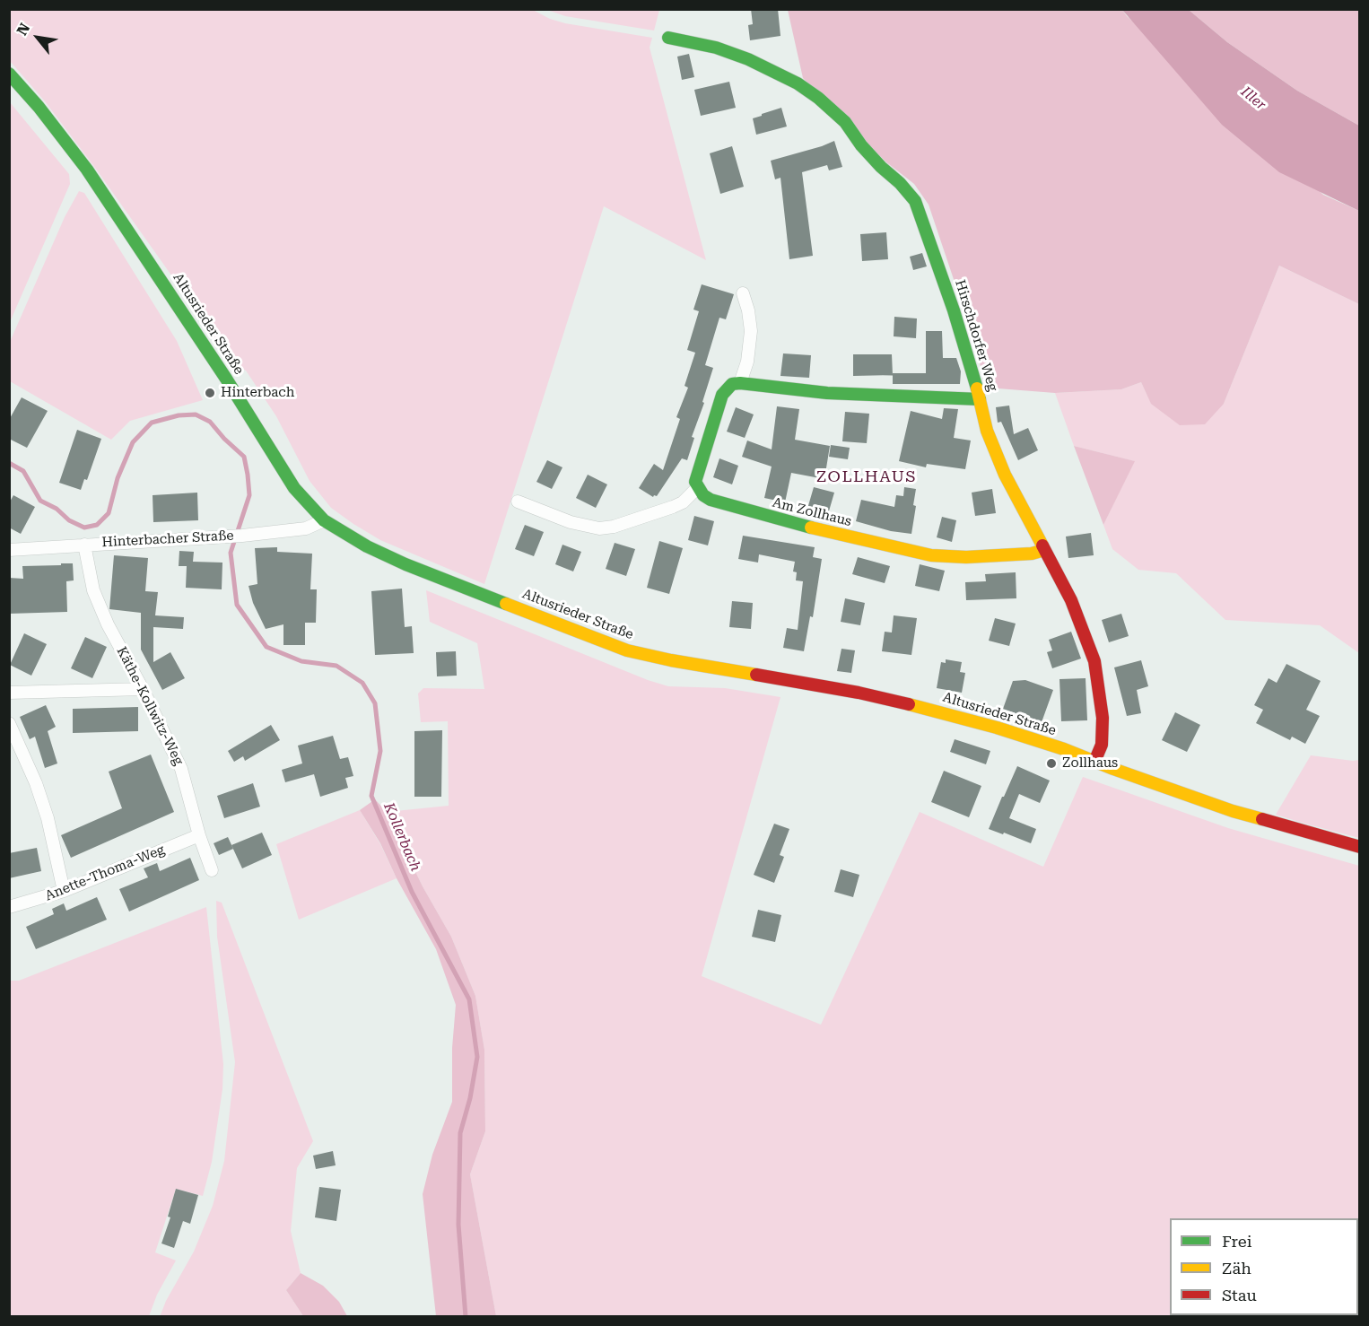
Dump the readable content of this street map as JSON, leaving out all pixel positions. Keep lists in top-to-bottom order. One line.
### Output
{"streets":{"main road":["Altusrieder Straße","Hirschdorfer Weg","Am Zollhaus"],"street":["Hinterbacher Straße","Käthe-Kollwitz-Weg","Anette-Thoma-Weg"]},"crossings":[["Altusrieder Straße","Hirschdorfer Weg"],["Altusrieder Straße","Hinterbacher Straße"],["Hirschdorfer Weg","Am Zollhaus"],["Hinterbacher Straße","Käthe-Kollwitz-Weg"],["Käthe-Kollwitz-Weg","Anette-Thoma-Weg"]],"districts":["ZOLLHAUS"],"water":["Iller","Kollerbach"],"places":["Hinterbach","Zollhaus"],"legend":["Frei","Zäh","Stau"],"north":"top left"}
